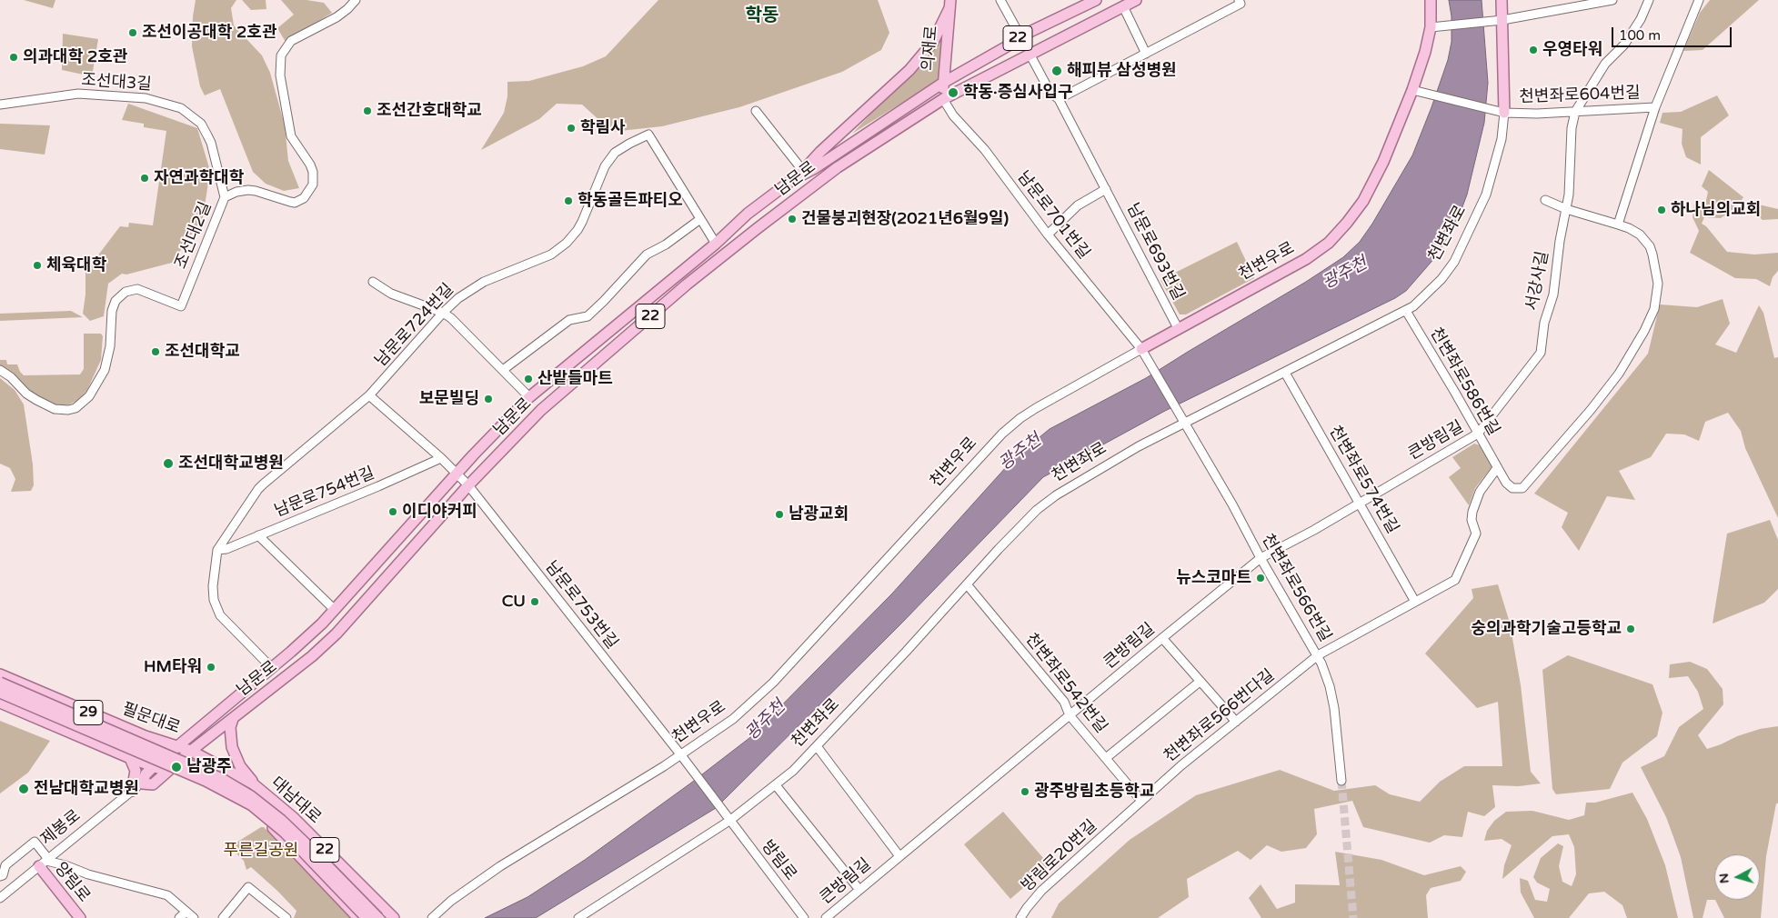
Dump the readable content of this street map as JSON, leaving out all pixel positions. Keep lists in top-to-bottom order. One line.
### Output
{"streets":{"main road":["22","의재로","남문로","천변좌로","천변우로","29","필문대로","대남대로","제봉로","양림로"],"street":["조선대3길","천변좌로604번길","남문로701번길","조선대2길","남문로693번길","서강사길","남문로724번길","천변좌로586번길","큰방림길","천변좌로574번길","남문로754번길","천변좌로566번길","남문로753번길","천변좌로542번길","천변좌로566번다길","방림로20번길","방림로"]},"crossings":[["22","남문로"],["22","29"],["22","제봉로"],["의재로","남문로"],["의재로","남문로701번길"],["조선대3길","조선대2길"],["천변좌로604번길","천변좌로"],["천변좌로604번길","천변우로"],["천변좌로604번길","서강사길"],["남문로","남문로701번길"],["남문로","남문로693번길"],["남문로","남문로724번길"],["남문로","남문로753번길"],["남문로","29"],["남문로","필문대로"],["남문로","대남대로"],["남문로","제봉로"],["남문로701번길","천변좌로"],["남문로701번길","천변우로"],["남문로701번길","천변좌로566번길"],["천변좌로","천변좌로586번길"],["천변좌로","천변좌로574번길"],["천변좌로","천변좌로566번길"],["천변좌로","남문로753번길"],["천변좌로","천변좌로542번길"],["천변좌로","방림로"],["남문로693번길","천변우로"],["천변우로","남문로753번길"],["서강사길","천변좌로586번길"],["서강사길","큰방림길"],["남문로724번길","남문로754번길"],["천변좌로586번길","큰방림길"],["천변좌로586번길","천변좌로566번다길"],["큰방림길","천변좌로574번길"],["큰방림길","천변좌로566번길"],["큰방림길","천변좌로542번길"],["천변좌로574번길","천변좌로566번다길"],["천변좌로566번길","천변좌로566번다길"],["남문로753번길","방림로"],["천변좌로542번길","천변좌로566번다길"],["천변좌로542번길","방림로20번길"],["29","제봉로"],["천변좌로566번다길","방림로20번길"],["필문대로","대남대로"],["제봉로","양림로"]],"districts":["학동"],"water":["광주천"],"parks":["푸른길공원"],"places":["조선이공대학 2호관","우영타워","의과대학 2호관","해피뷰 삼성병원","학동·증심사입구","조선간호대학교","학림사","자연과학대학","학동골든파티오","하나님의교회","건물붕괴현장(2021년6월9일)","체육대학","조선대학교","산밭들마트","보문빌딩","조선대학교병원","이디야커피","남광교회","뉴스코마트","CU","숭의과학기술고등학교","HM타워","남광주","전남대학교병원","광주방림초등학교"],"scale_bar":"100 m","north":"left"}
